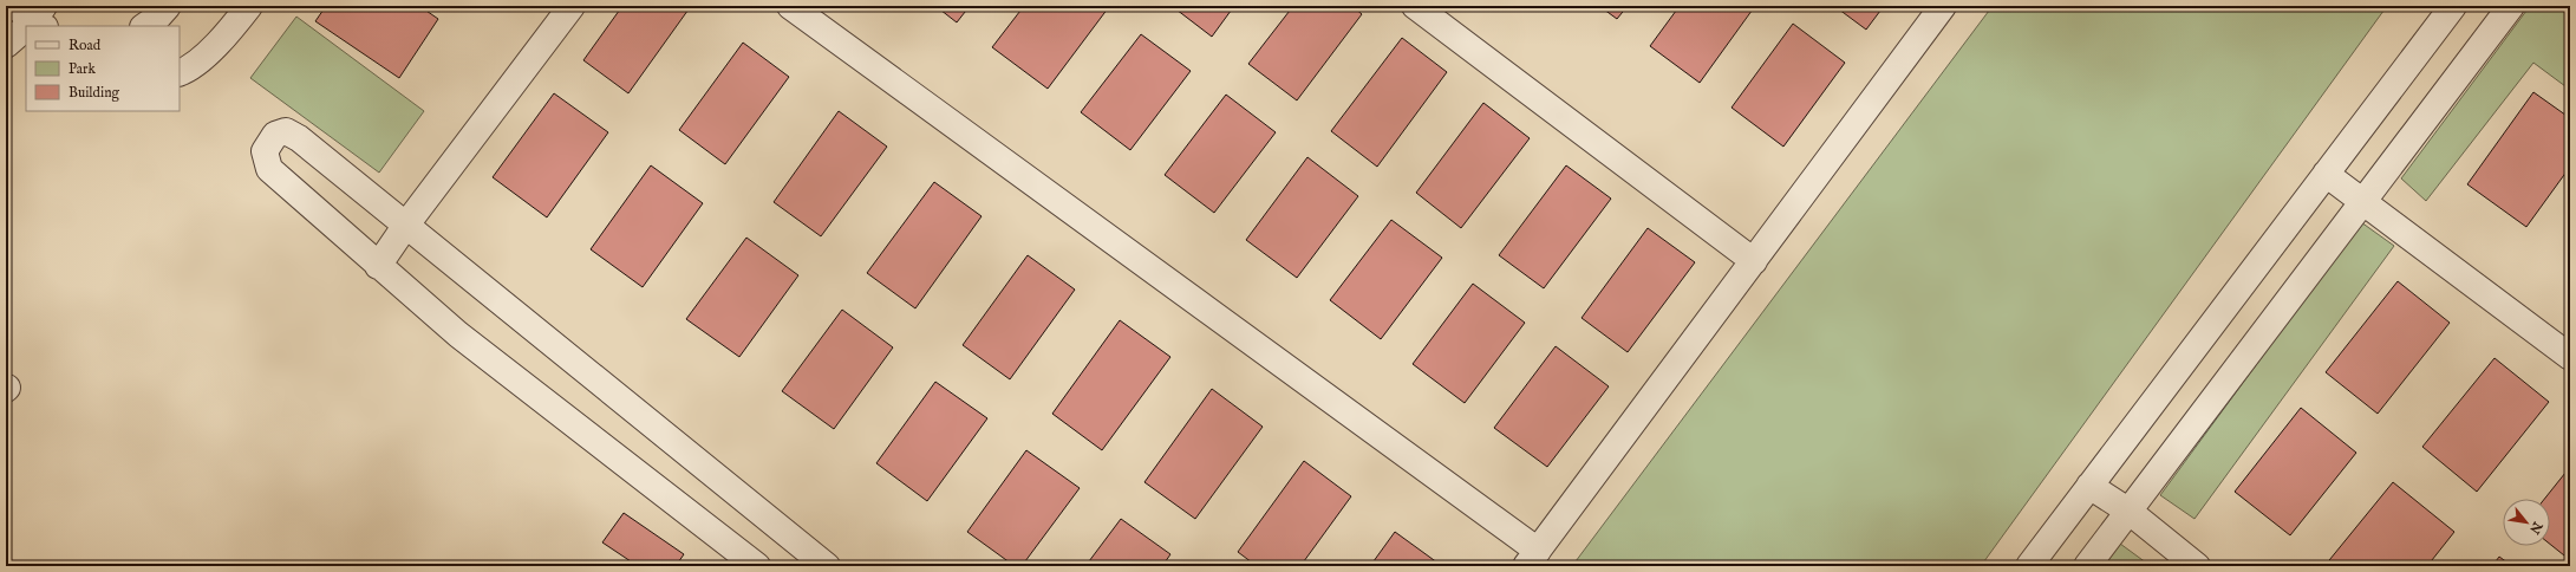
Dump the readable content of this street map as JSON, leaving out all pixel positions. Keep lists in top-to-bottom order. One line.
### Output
{"legend":["Road","Park","Building"],"north":"bottom right"}
